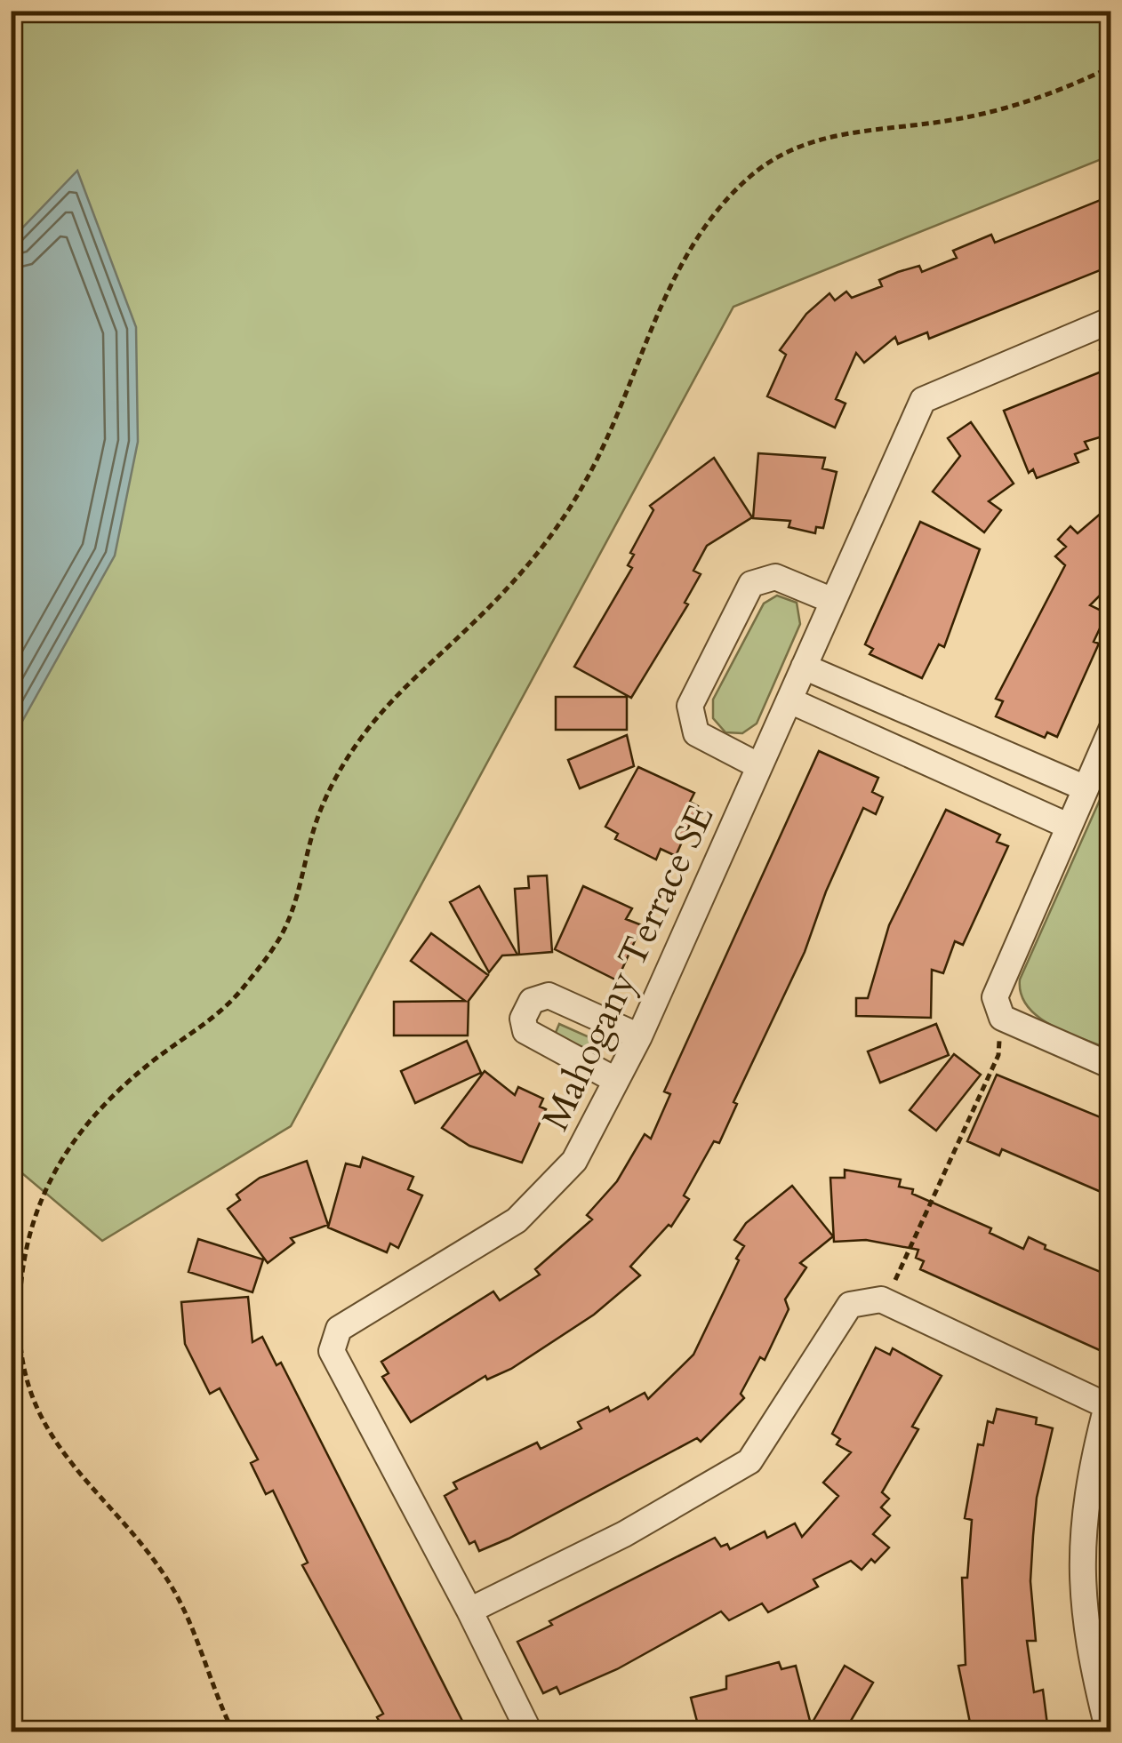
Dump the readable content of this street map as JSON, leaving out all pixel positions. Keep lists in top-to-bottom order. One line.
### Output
{"streets":{"street":["Mahogany Terrace SE"]}}
